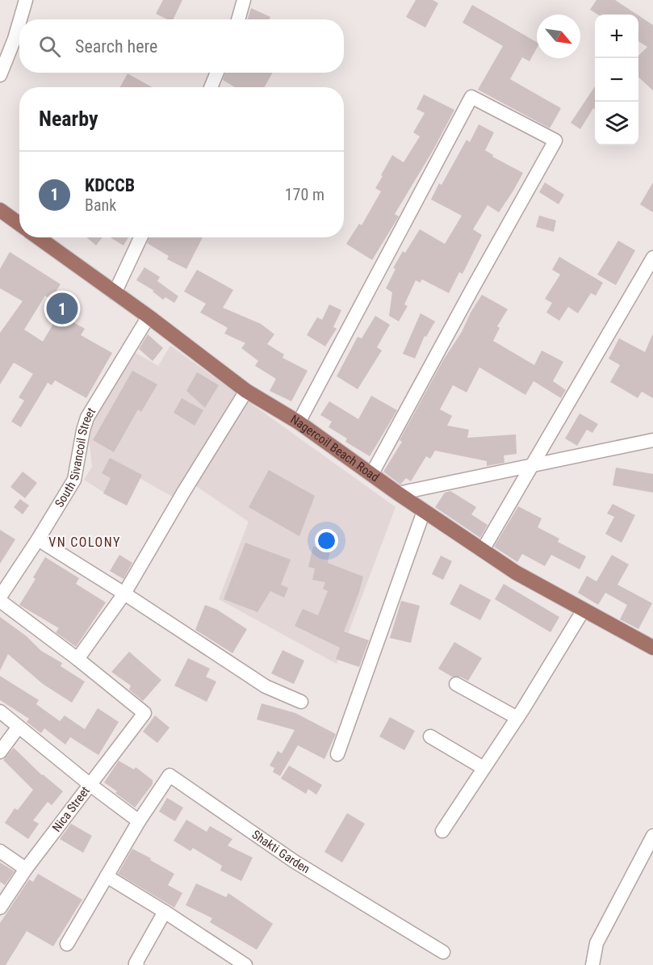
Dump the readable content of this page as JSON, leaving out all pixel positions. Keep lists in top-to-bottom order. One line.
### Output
{"streets":{"main road":["Nagercoil Beach Road"],"street":["South Sivancoil Street","Nica Street","Shakti Garden"]},"crossings":[["Nagercoil Beach Road","South Sivancoil Street"]],"districts":["VN COLONY"],"north":"bottom right","page":{"map_buttons":["+","−"],"search":"Search here","heading":"Nearby","list":[{"mark":"1","name":"KDCCB","note":"Bank","value":"170 m"}],"pins":"1"}}
